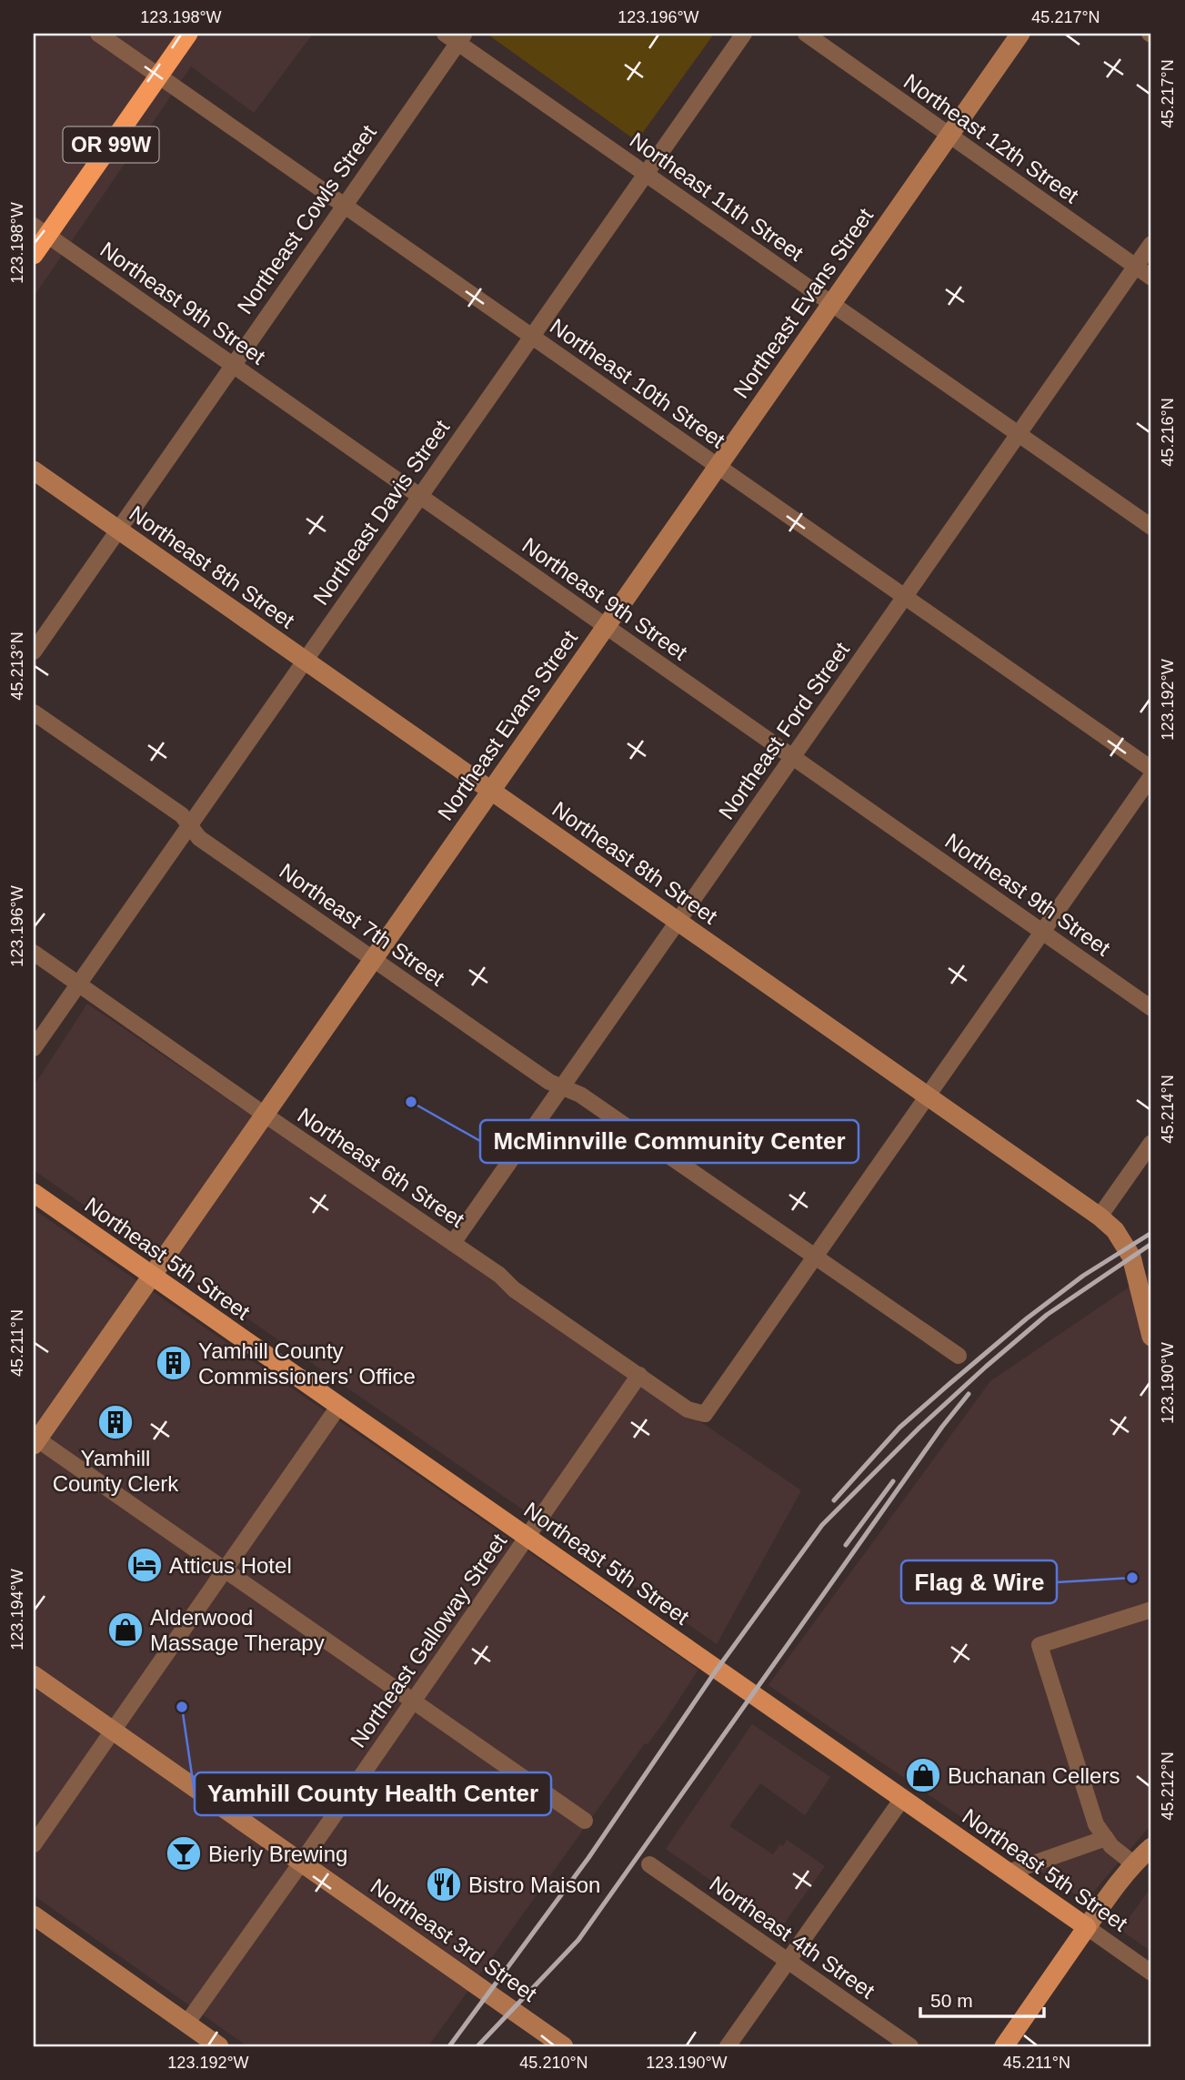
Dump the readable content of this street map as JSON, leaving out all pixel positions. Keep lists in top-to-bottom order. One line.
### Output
{"streets":{"highway":["OR 99W"],"main road":["Northeast 5th Street"],"street":["Northeast 12th Street","Northeast 11th Street","Northeast Cowls Street","Northeast 9th Street","Northeast Evans Street","Northeast 10th Street","Northeast Davis Street","Northeast 8th Street","Northeast Ford Street","Northeast 7th Street","Northeast 6th Street","Northeast Galloway Street","Northeast 4th Street","Northeast 3rd Street"]},"crossings":[["Northeast 12th Street","Northeast Evans Street"],["Northeast 12th Street","Northeast Ford Street"],["OR 99W","Northeast 9th Street"],["OR 99W","Northeast 10th Street"],["Northeast 11th Street","Northeast Cowls Street"],["Northeast 11th Street","Northeast Evans Street"],["Northeast 11th Street","Northeast Davis Street"],["Northeast 11th Street","Northeast Ford Street"],["Northeast Cowls Street","Northeast 9th Street"],["Northeast Cowls Street","Northeast 10th Street"],["Northeast Cowls Street","Northeast 8th Street"],["Northeast 9th Street","Northeast Evans Street"],["Northeast 9th Street","Northeast Davis Street"],["Northeast 9th Street","Northeast Ford Street"],["Northeast Evans Street","Northeast 10th Street"],["Northeast Evans Street","Northeast 8th Street"],["Northeast Evans Street","Northeast 7th Street"],["Northeast Evans Street","Northeast 6th Street"],["Northeast Evans Street","Northeast 5th Street"],["Northeast 10th Street","Northeast Davis Street"],["Northeast 10th Street","Northeast Ford Street"],["Northeast Davis Street","Northeast 8th Street"],["Northeast Davis Street","Northeast 7th Street"],["Northeast Davis Street","Northeast 6th Street"],["Northeast 8th Street","Northeast Ford Street"],["Northeast Ford Street","Northeast 7th Street"],["Northeast Ford Street","Northeast 6th Street"],["Northeast 7th Street","Northeast 6th Street"],["Northeast 6th Street","Northeast Galloway Street"],["Northeast 5th Street","Northeast Galloway Street"],["Northeast Galloway Street","Northeast 3rd Street"]],"places":{"other":["McMinnville Community Center","Flag & Wire","Yamhill County Health Center"],"building":["Yamhill County Commissioners' Office","Yamhill County Clerk"],"hotel":["Atticus Hotel"],"shop":["Alderwood Massage Therapy","Buchanan Cellers"],"bar":["Bierly Brewing"],"restaurant":["Bistro Maison"]},"scale_bar":"50 m","coordinates":["123.198°W","123.196°W","45.217°N","45.216°N","45.213°N","123.192°W","45.214°N","45.211°N","123.190°W","123.194°W","45.212°N","45.210°N"]}
